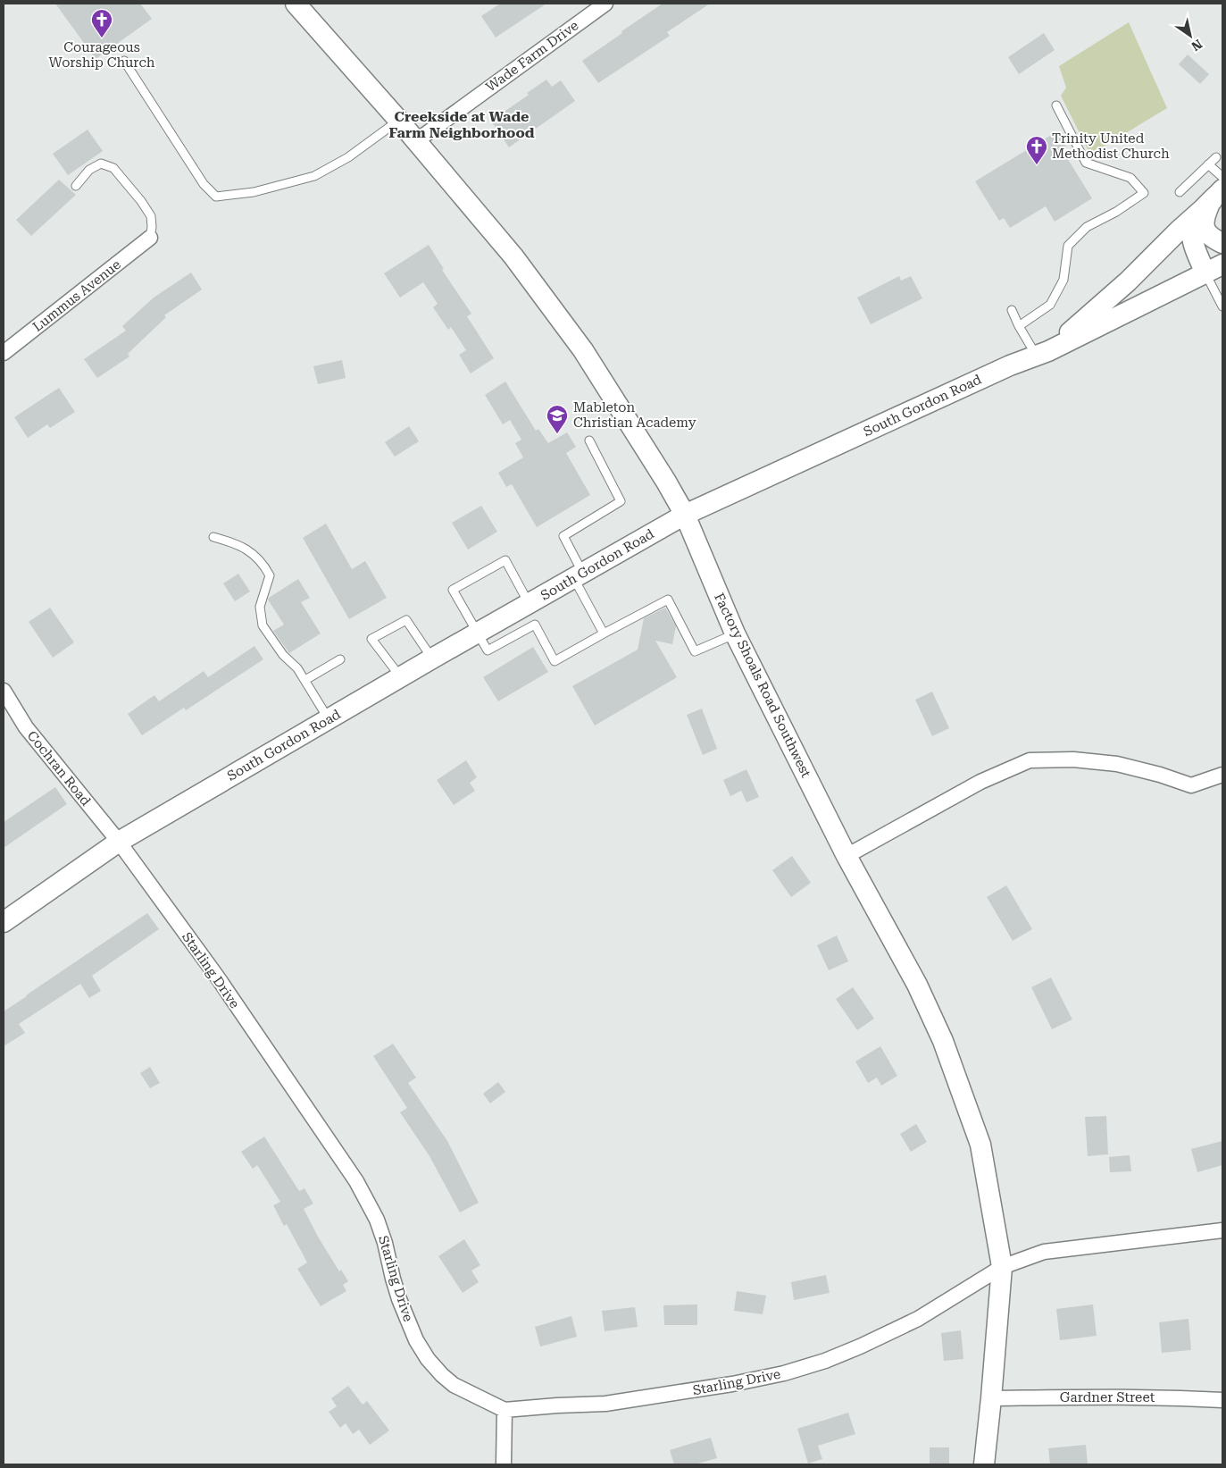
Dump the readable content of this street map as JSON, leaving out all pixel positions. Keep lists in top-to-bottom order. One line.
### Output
{"streets":{"street":["Wade Farm Drive","Lummus Avenue","South Gordon Road","Factory Shoals Road Southwest","Cochran Road","Starling Drive","Gardner Street"]},"crossings":[["Wade Farm Drive","Factory Shoals Road Southwest"],["South Gordon Road","Factory Shoals Road Southwest"],["South Gordon Road","Cochran Road"],["South Gordon Road","Starling Drive"],["Factory Shoals Road Southwest","Starling Drive"],["Factory Shoals Road Southwest","Gardner Street"],["Cochran Road","Starling Drive"]],"districts":["Creekside at Wade Farm Neighborhood"],"places":{"church":["Courageous Worship Church","Trinity United Methodist Church"],"school or university":["Mableton Christian Academy"]},"north":"bottom right"}
